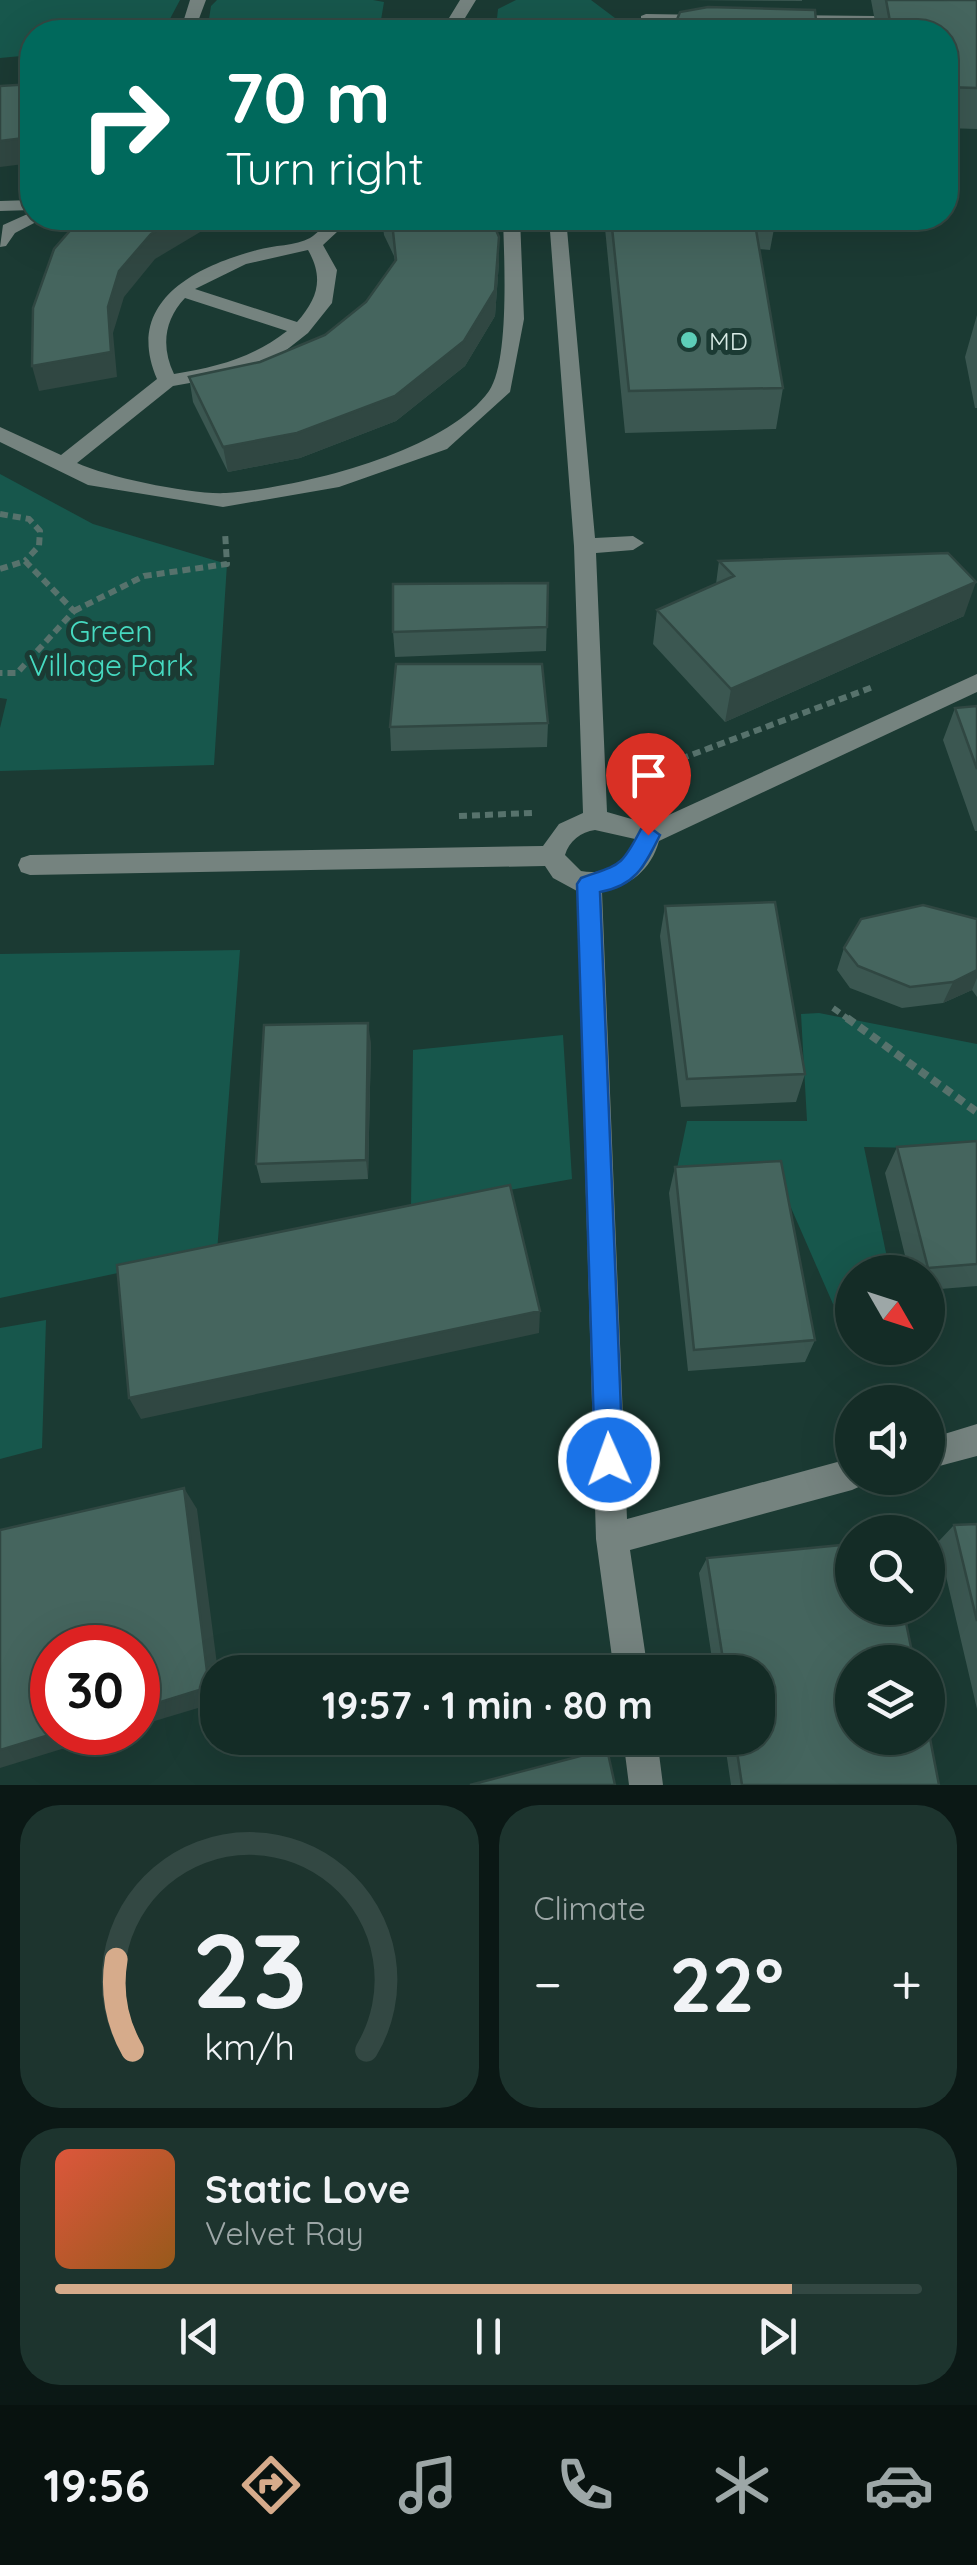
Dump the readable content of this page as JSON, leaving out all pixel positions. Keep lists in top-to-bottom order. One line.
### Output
{"parks":["Green Village Park"],"places":["MD"],"north":"bottom right","page":{"turn":["70 m","Turn right"],"limit":"30","trip":"19:57 · 1 min · 80 m","tile":"Climate","heat":["−","22°","+"],"song":["Static Love","Velvet Ray"],"tabs":"19:56","gauge":["23","km/h"]}}
